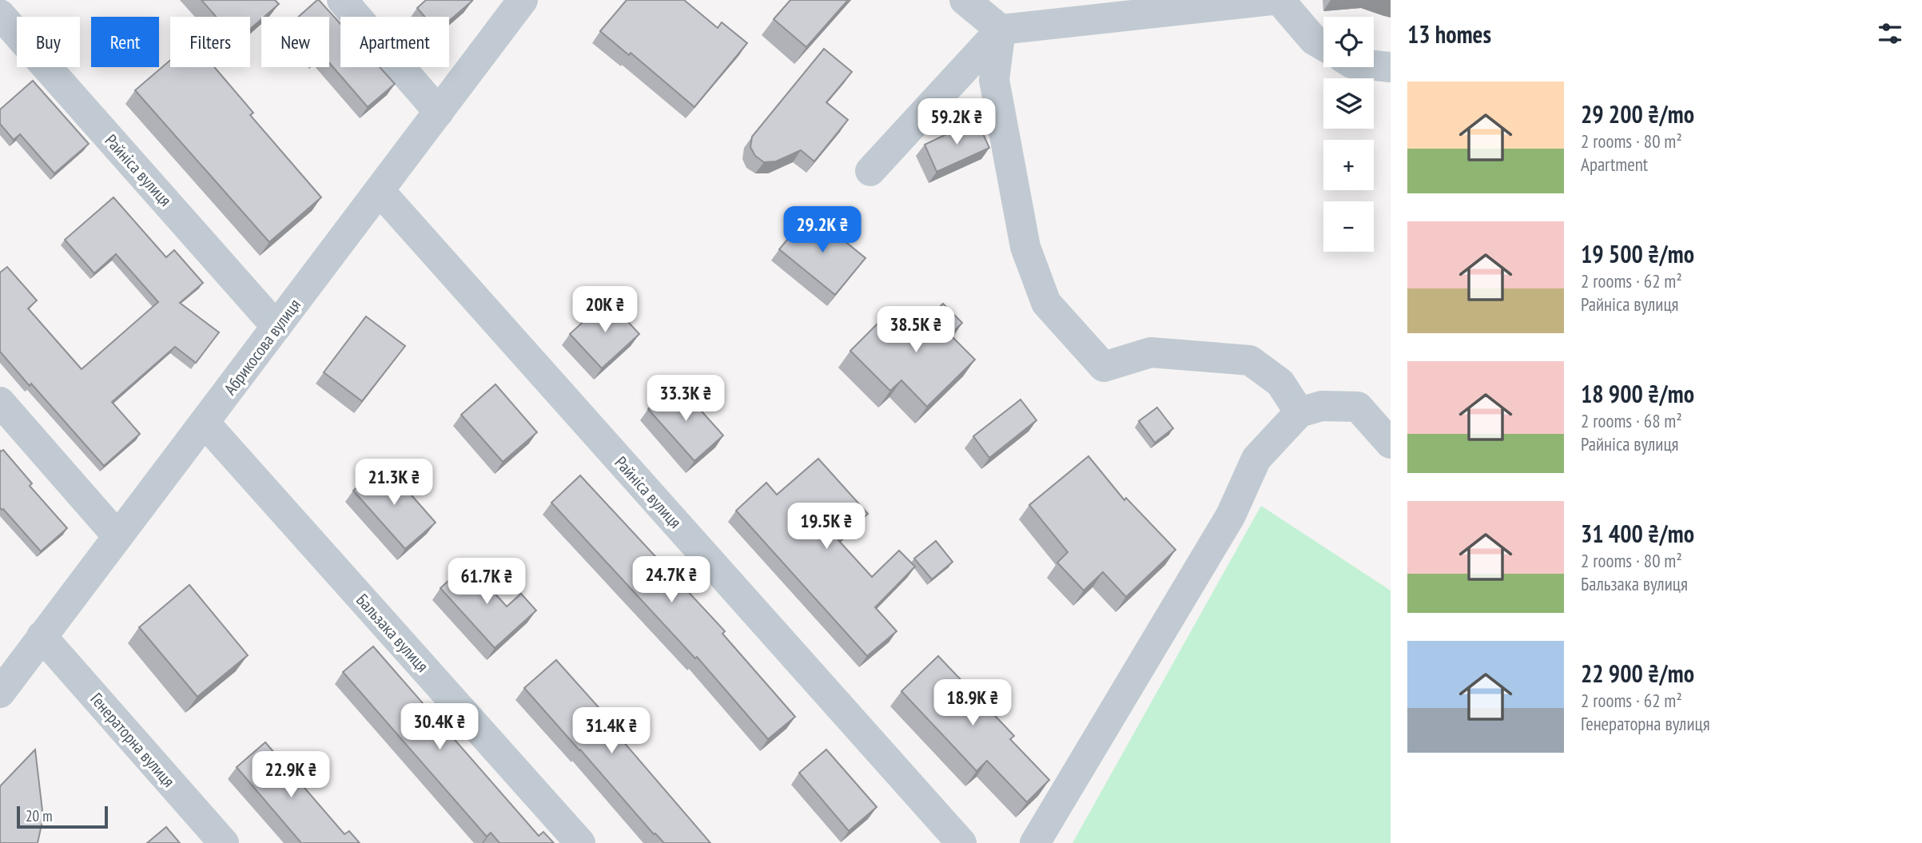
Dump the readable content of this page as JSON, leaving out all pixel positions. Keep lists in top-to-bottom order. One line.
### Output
{"streets":{"street":["Райніса вулиця","Абрикосова вулиця","Бальзака вулиця","Генераторна вулиця"]},"crossings":[["Райніса вулиця","Абрикосова вулиця"],["Абрикосова вулиця","Бальзака вулиця"],["Абрикосова вулиця","Генераторна вулиця"]],"scale_bar":"20 m","page":{"heading":"13 homes","map_buttons":["+","−"],"chip":["Buy","Rent","Filters","New","Apartment"],"list":[{"name":"29 200 ₴/mo","note":"2 rooms · 80 m² · Apartment"},{"name":"19 500 ₴/mo","note":"2 rooms · 62 m² · Райніса вулиця"},{"name":"18 900 ₴/mo","note":"2 rooms · 68 m² · Райніса вулиця"},{"name":"31 400 ₴/mo","note":"2 rooms · 80 m² · Бальзака вулиця"},{"name":"22 900 ₴/mo","note":"2 rooms · 62 m² · Генераторна вулиця"}],"price":["59.2K ₴","29.2K ₴","20K ₴","38.5K ₴","33.3K ₴","21.3K ₴","19.5K ₴","24.7K ₴","61.7K ₴","18.9K ₴","30.4K ₴","31.4K ₴","22.9K ₴"],"scale":"20 m"}}
